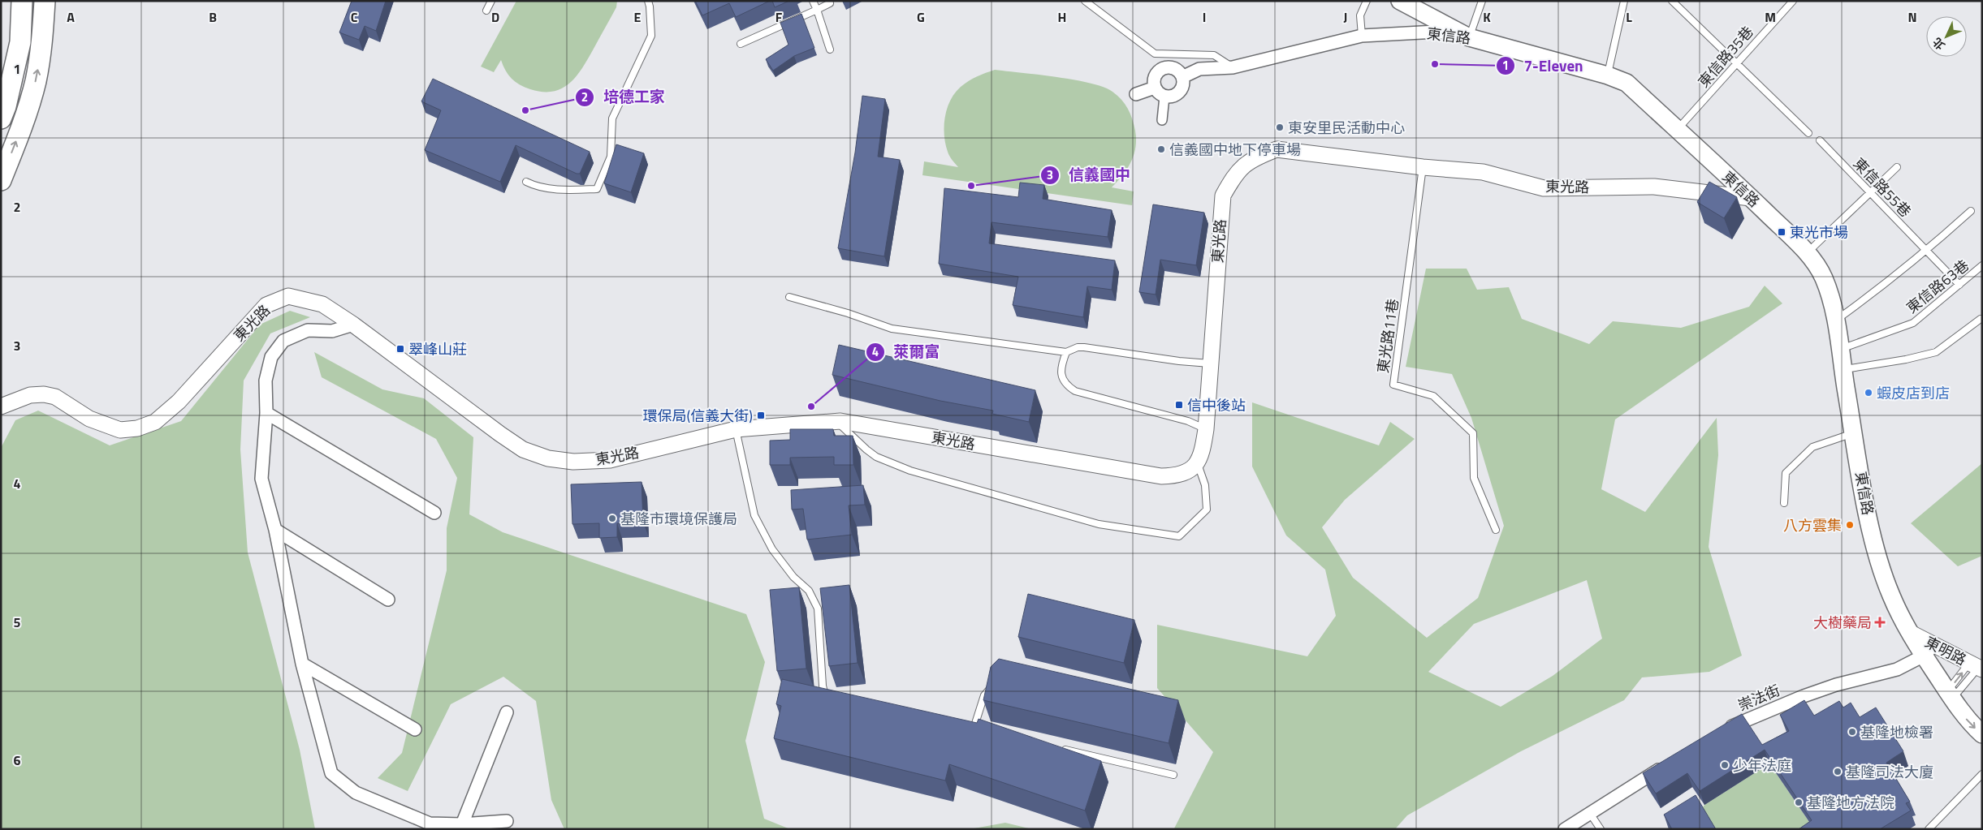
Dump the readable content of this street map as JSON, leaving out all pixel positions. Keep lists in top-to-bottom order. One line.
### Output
{"streets":{"main road":["東信路"],"street":["東光路","東明路","崇法街"],"lane":["東信路35巷","東信路55巷","東信路63巷","東光路11巷"]},"crossings":[["東信路","東信路35巷"],["東信路","東光路"],["東信路","東信路63巷"],["東信路","東明路"],["東信路","崇法街"],["東光路","東光路11巷"],["東信路55巷","東信路63巷"],["東明路","崇法街"]],"places":{"other":["7-Eleven","培德工家","東安里民活動中心","信義國中地下停車場","信義國中","蝦皮店到店","萊爾富","基隆市環境保護局","八方雲集","基隆地檢署","少年法庭","基隆司法大廈","基隆地方法院"],"transit":["東光市場","翠峰山莊","信中後站","環保局(信義大街)"],"health":["大樹藥局"]},"north":"bottom left","grid":{"columns":["A","B","C","D","E","F","G","H","I","J","K","L","M","N"],"rows":["1","2","3","4","5","6"]}}
